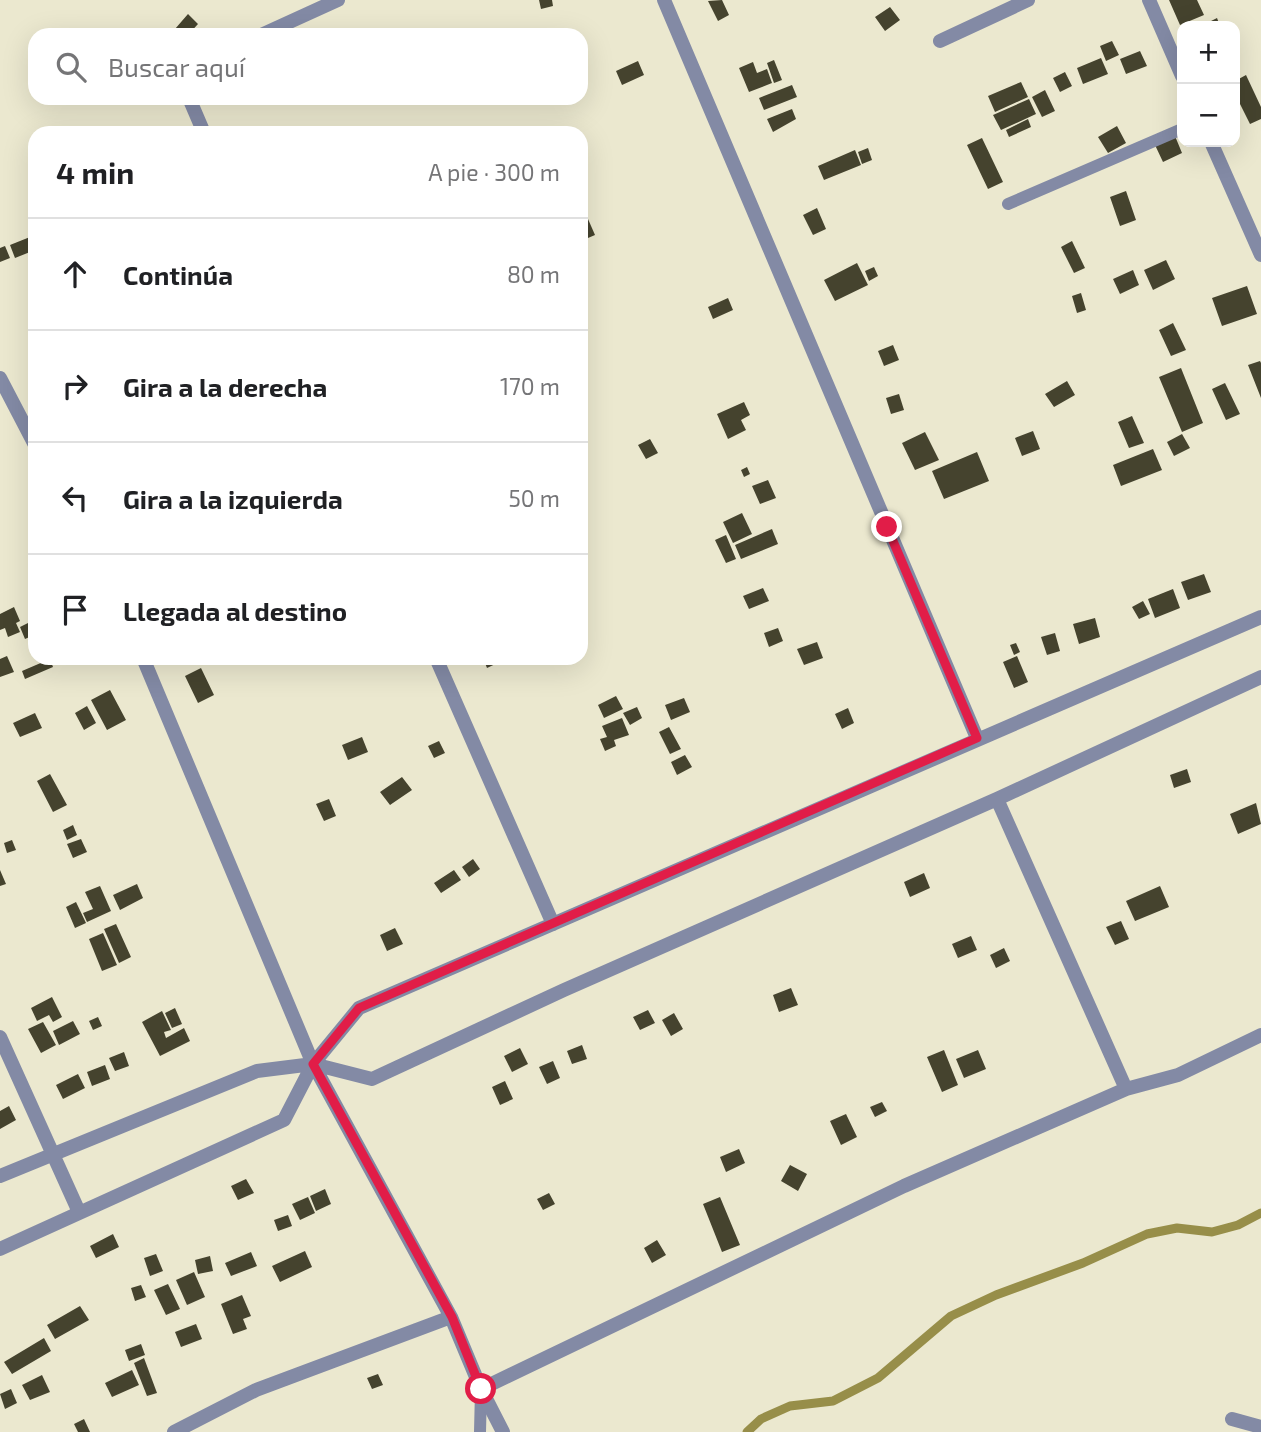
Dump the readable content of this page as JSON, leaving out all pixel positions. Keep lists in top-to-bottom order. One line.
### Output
{"page":{"map_buttons":["+","−"],"search":"Buscar aquí","heading":["4 min","A pie · 300 m"],"list":[["Continúa","80 m"],["Gira a la derecha","170 m"],["Gira a la izquierda","50 m"],"Llegada al destino"]}}
